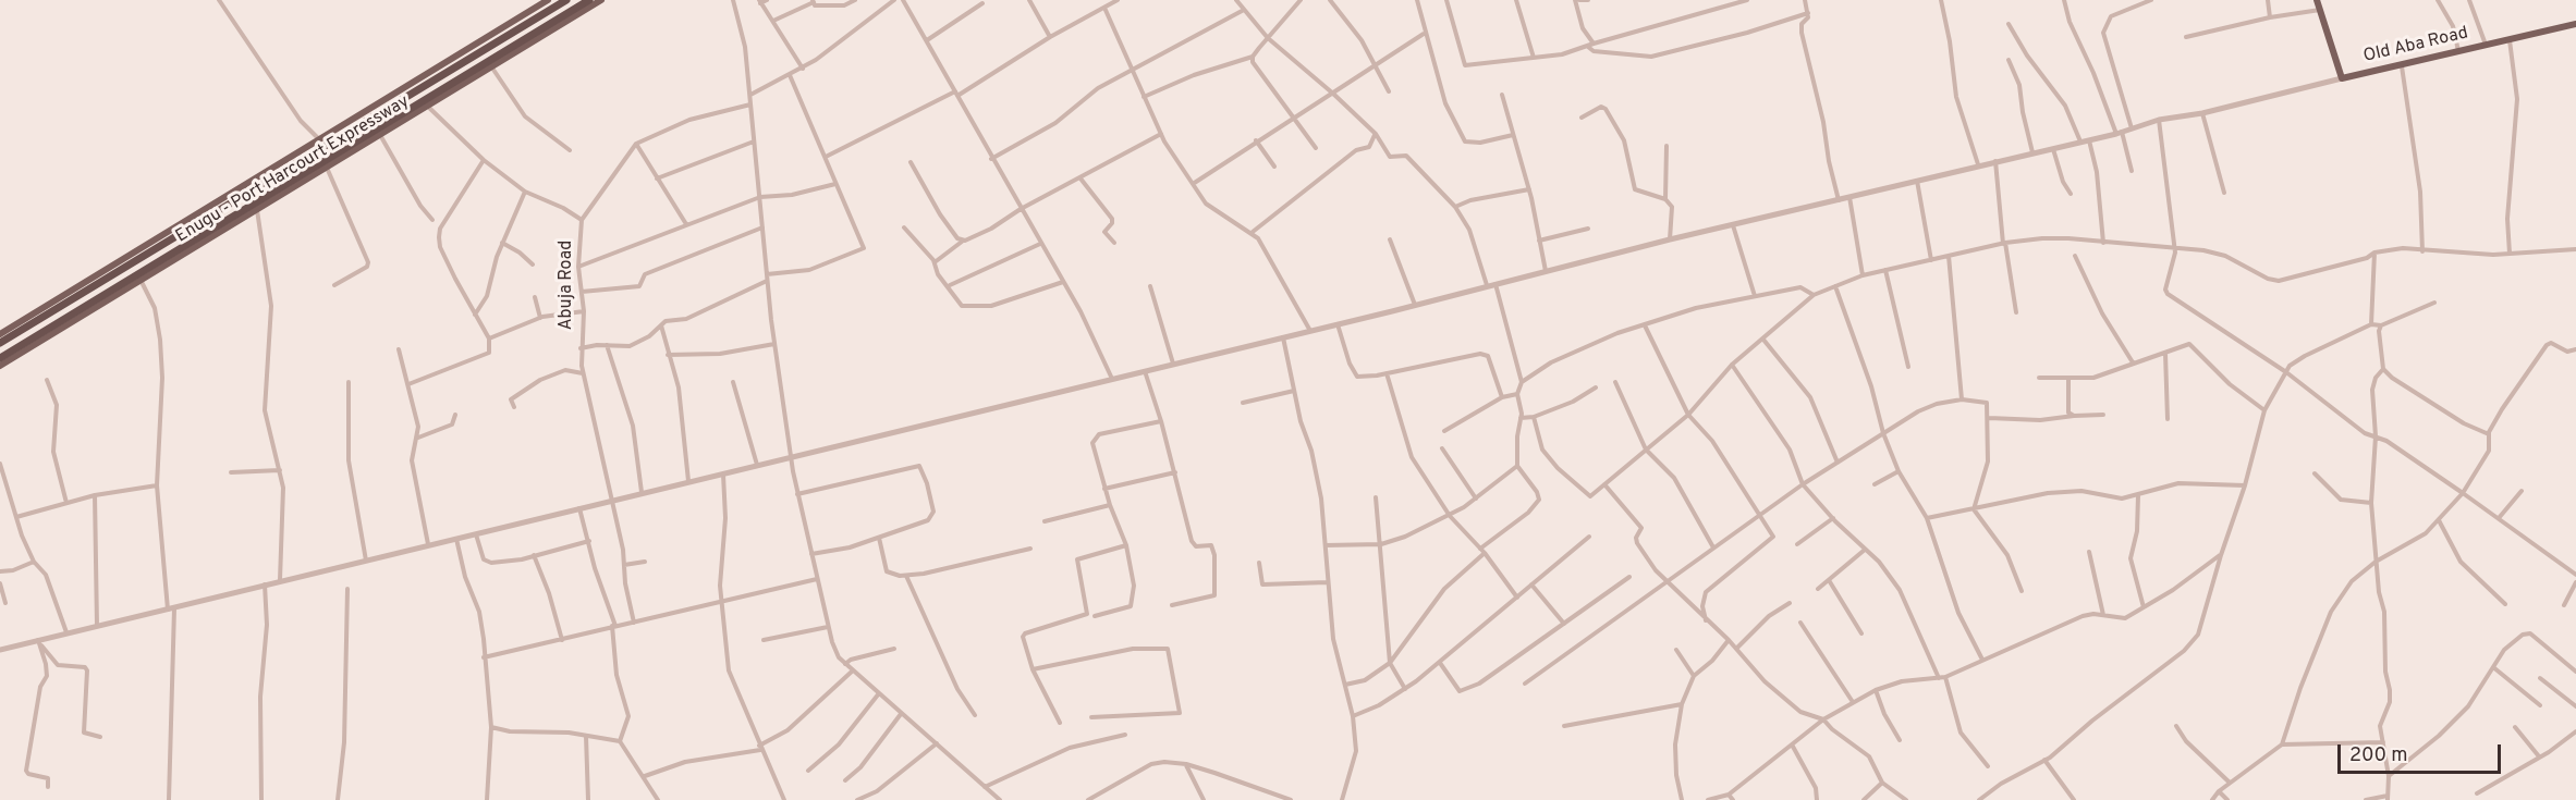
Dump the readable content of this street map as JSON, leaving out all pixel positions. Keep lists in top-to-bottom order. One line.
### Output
{"streets":{"highway":["Enugu - Port Harcourt Expressway"],"main road":["Old Aba Road"],"street":["Abuja Road"]},"crossings":[["Enugu - Port Harcourt Expressway","Abuja Road"]],"scale_bar":"200 m"}
